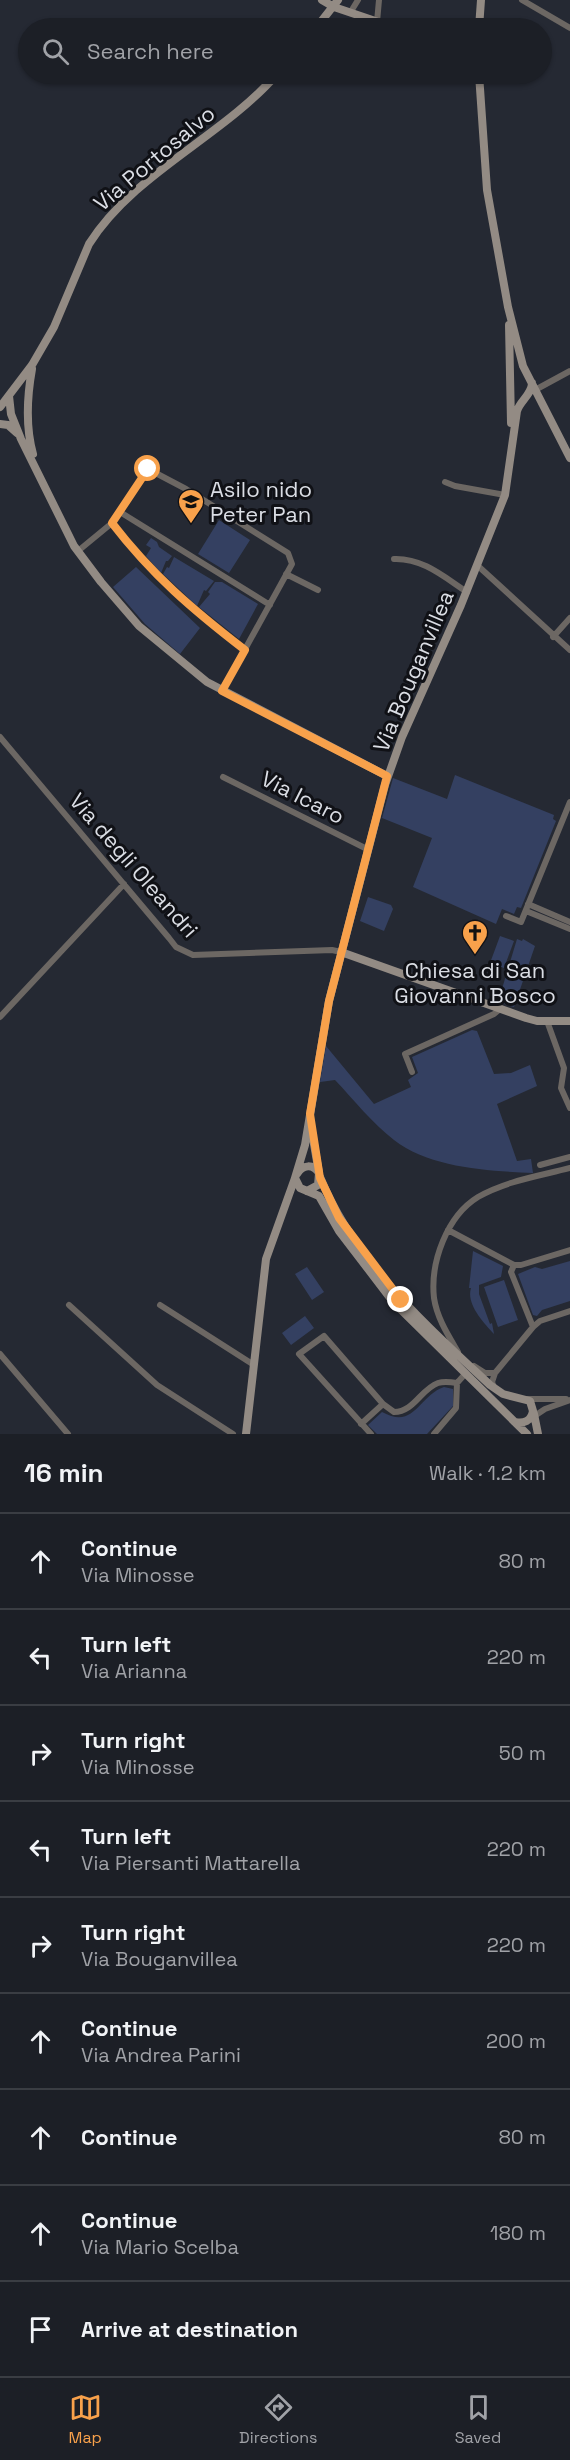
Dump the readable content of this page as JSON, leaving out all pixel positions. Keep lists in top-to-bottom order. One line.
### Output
{"streets":{"main road":["Via Portosalvo","Via Bouganvillea"],"street":["Via Icaro","Via degli Oleandri"]},"crossings":[["Via Bouganvillea","Via Icaro"],["Via Bouganvillea","Via degli Oleandri"]],"places":{"school or university":["Asilo nido Peter Pan"],"church":["Chiesa di San Giovanni Bosco"]},"page":{"search":"Search here","heading":["16 min","Walk · 1.2 km"],"list":[["Continue","Via Minosse","80 m"],["Turn left","Via Arianna","220 m"],["Turn right","Via Minosse","50 m"],["Turn left","Via Piersanti Mattarella","220 m"],["Turn right","Via Bouganvillea","220 m"],["Continue","Via Andrea Parini","200 m"],["Continue","80 m"],["Continue","Via Mario Scelba","180 m"],"Arrive at destination"],"nav":["Map","Directions","Saved"]}}
